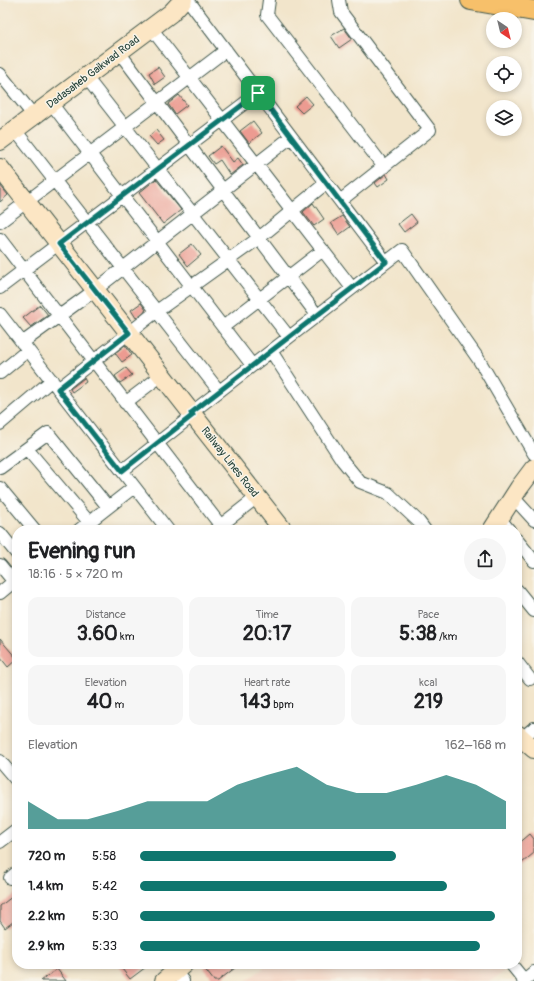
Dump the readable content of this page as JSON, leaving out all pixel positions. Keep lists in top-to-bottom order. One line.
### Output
{"streets":{"street":["Dadasaheb Gaikwad Road","Railway Lines Road"]},"north":"bottom right","page":{"heading":["Evening run","18:16 · 5 × 720 m"],"stats":[["Distance","3.60 km"],["Time","20:17"],["Pace","5:38 /km"],["Elevation","40 m"],["Heart rate","143 bpm"],["kcal","219"]],"chart":["Elevation","162–168 m"],"list":[{"name":"720 m","note":"5:58"},{"name":"1.4 km","note":"5:42"},{"name":"2.2 km","note":"5:30"},{"name":"2.9 km","note":"5:33"}]}}
